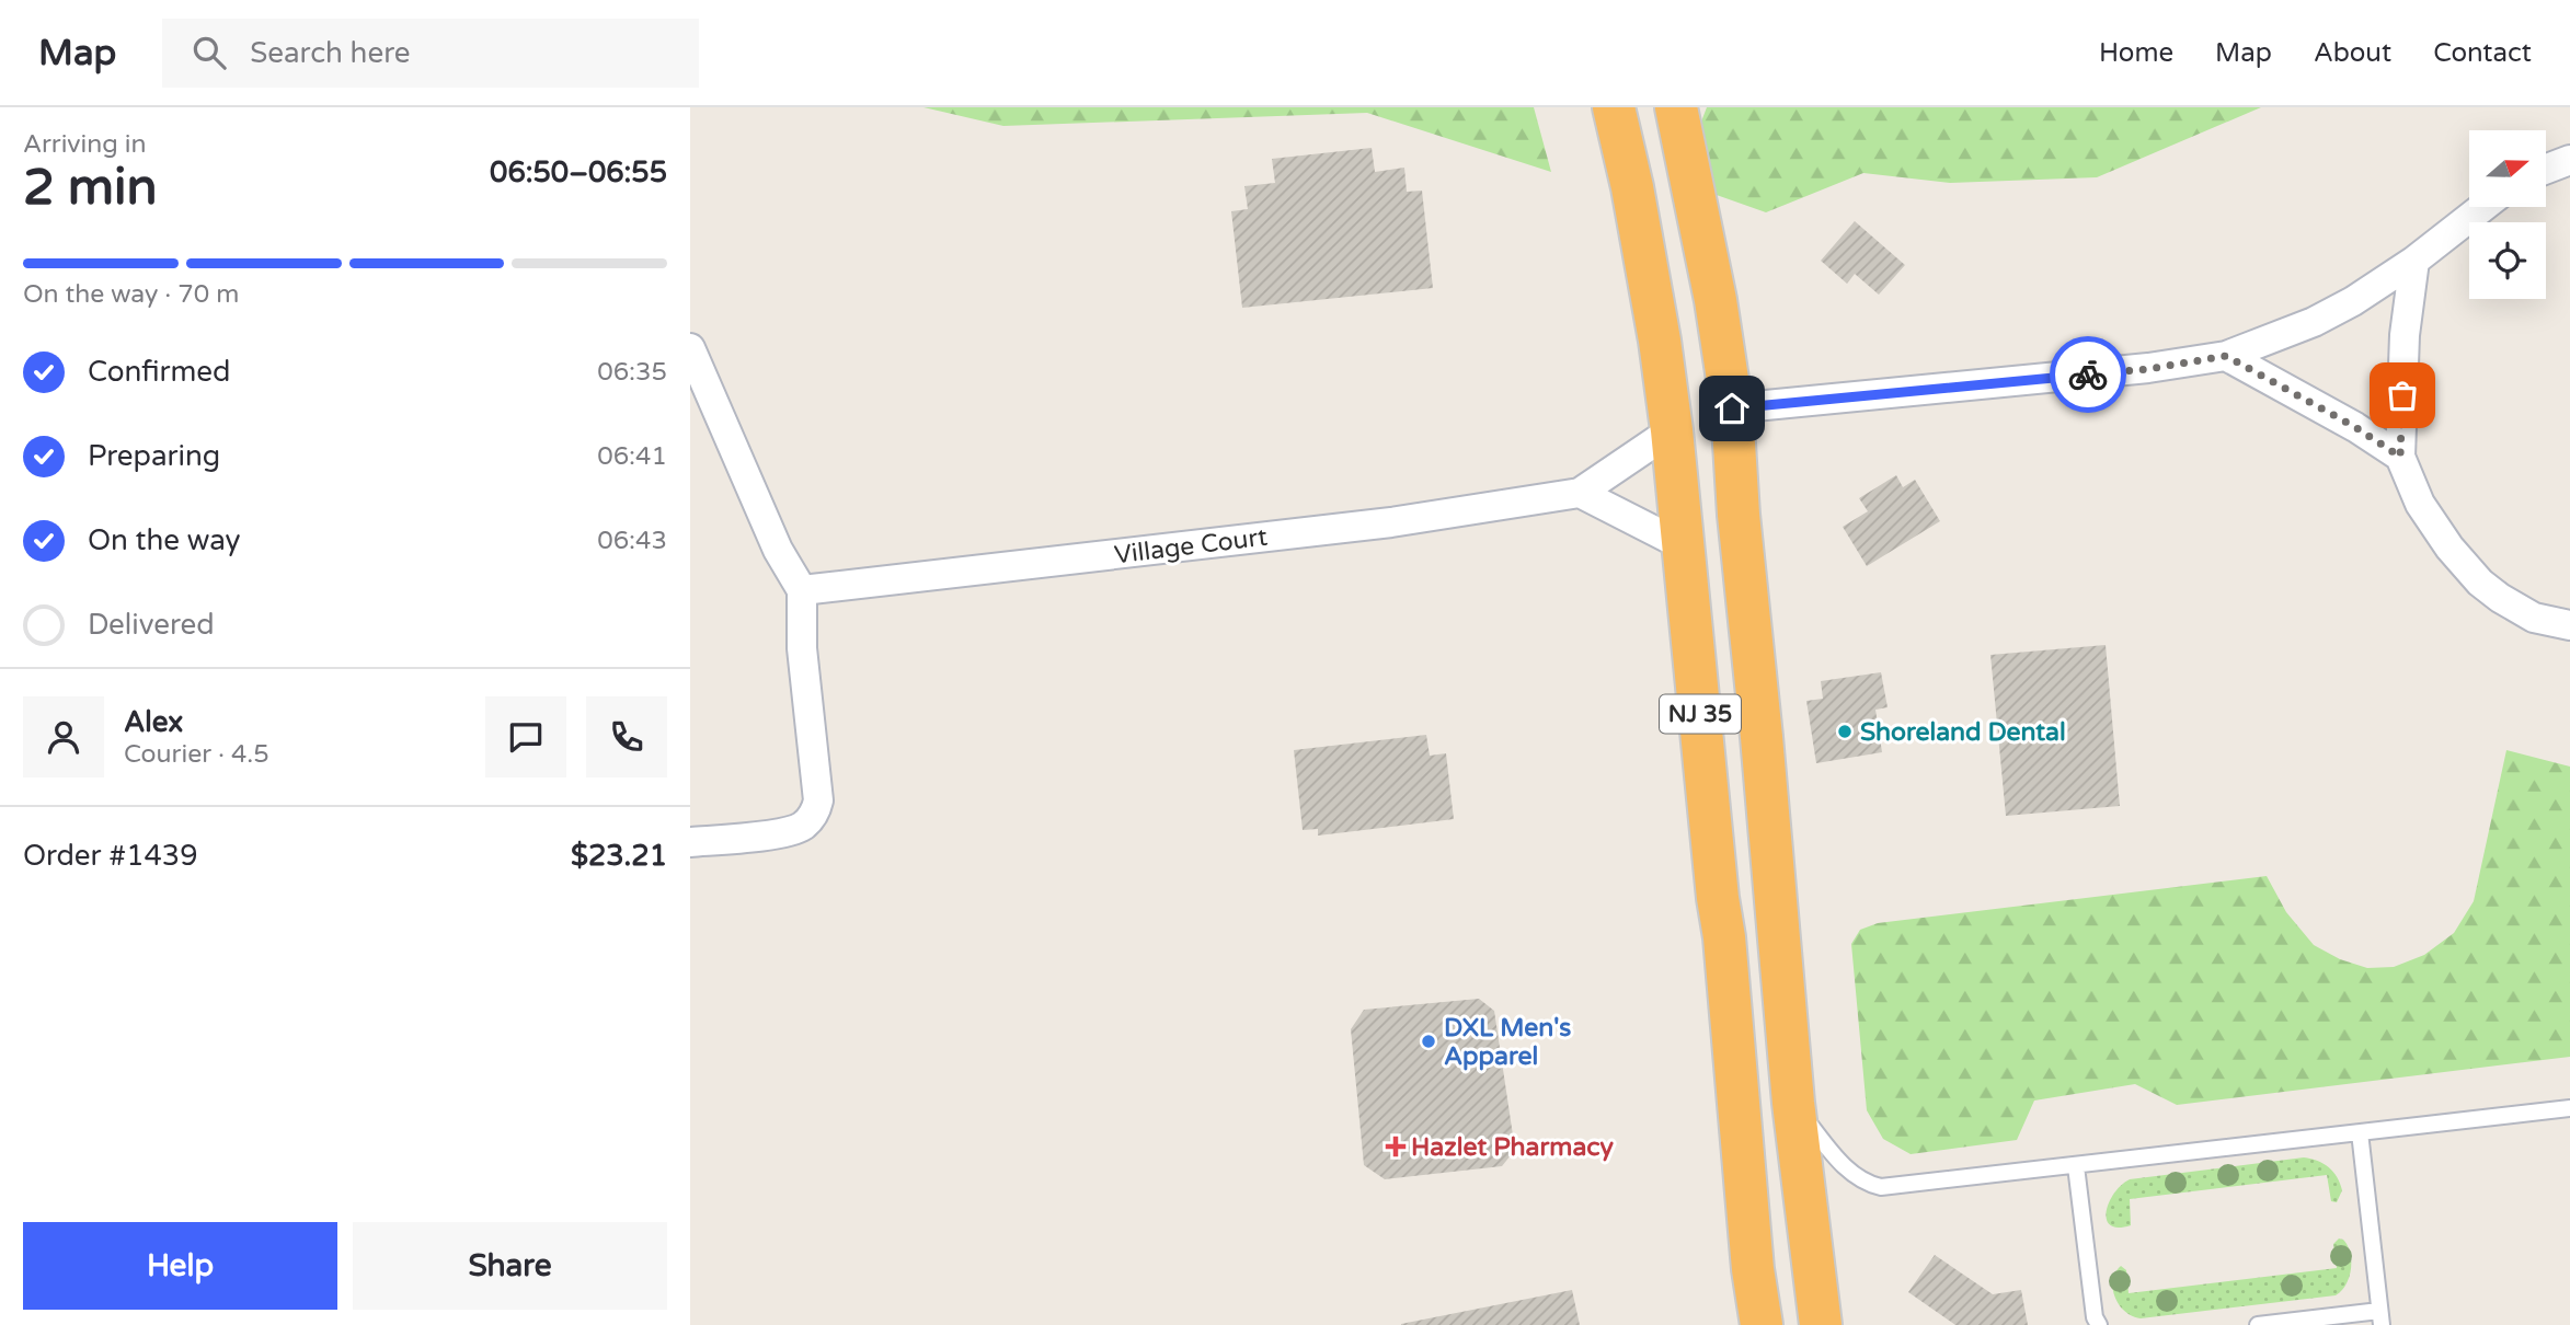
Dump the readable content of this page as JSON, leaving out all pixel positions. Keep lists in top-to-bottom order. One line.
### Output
{"streets":{"highway":["NJ 35"],"street":["Village Court"]},"crossings":[["Village Court","NJ 35"]],"places":{"other":["Shoreland Dental","DXL Men's Apparel"],"health":["Hazlet Pharmacy"]},"north":"right","page":{"header":"Map","search":"Search here","nav":["Home","Map","About","Contact"],"heading":["2 min","Arriving in","06:50–06:55"],"panel":["Alex","Courier · 4.5","Order #1439","$23.21"],"bar":"On the way · 70 m","list":[["Confirmed","06:35"],["Preparing","06:41"],["On the way","06:43"],"Delivered"],"buttons":["Help","Share"]}}
